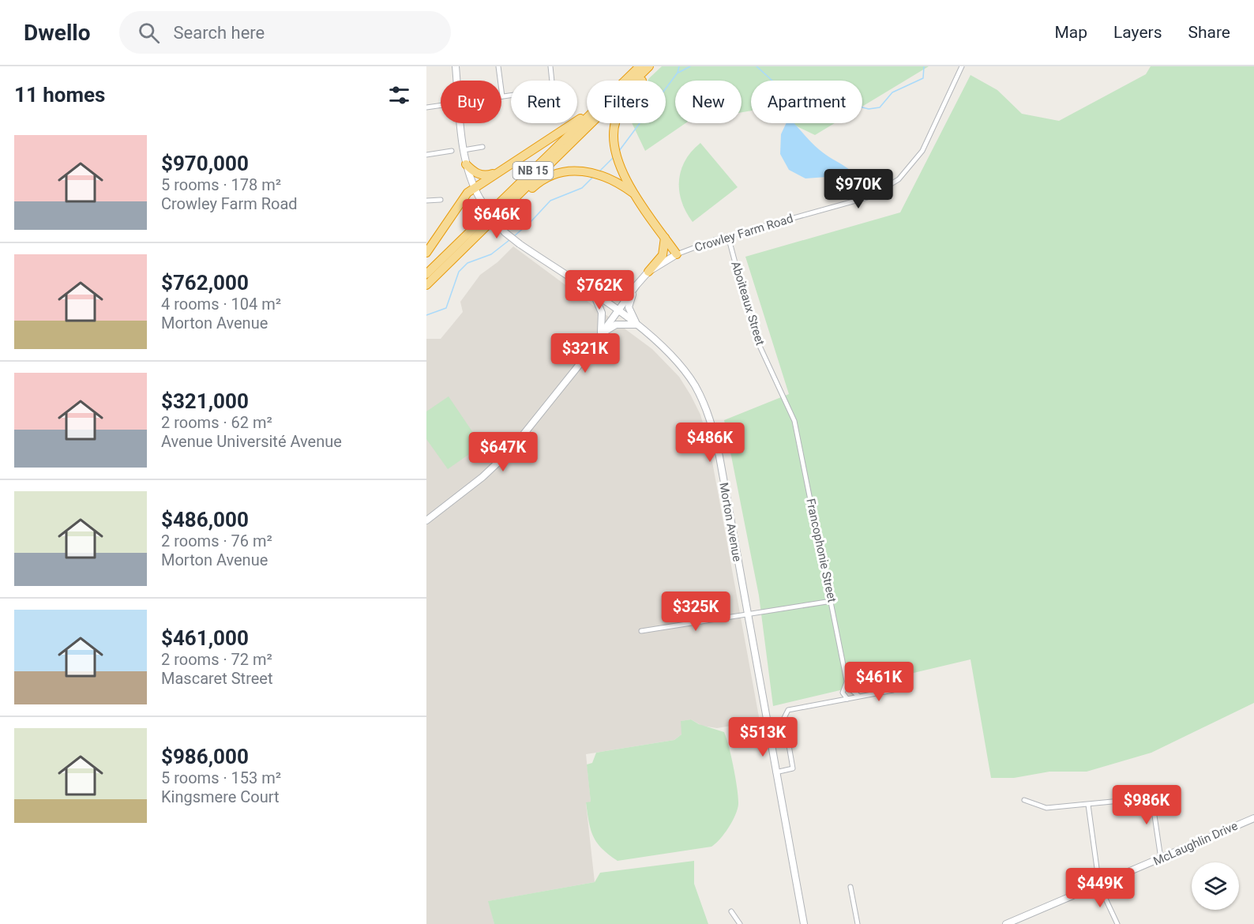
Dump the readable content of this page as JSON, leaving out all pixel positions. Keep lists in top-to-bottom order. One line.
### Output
{"streets":{"highway":["NB 15"],"street":["Crowley Farm Road","Aboiteaux Street","Morton Avenue","Francophonie Street","McLaughlin Drive"]},"crossings":[["Crowley Farm Road","Aboiteaux Street"],["Crowley Farm Road","Morton Avenue"],["Aboiteaux Street","Francophonie Street"]],"page":{"header":"Dwello","search":"Search here","nav":["Map","Layers","Share"],"heading":"11 homes","chip":["Buy","Rent","Filters","New","Apartment"],"list":[{"name":"$970,000","note":"5 rooms · 178 m² · Crowley Farm Road"},{"name":"$762,000","note":"4 rooms · 104 m² · Morton Avenue"},{"name":"$321,000","note":"2 rooms · 62 m² · Avenue Université Avenue"},{"name":"$486,000","note":"2 rooms · 76 m² · Morton Avenue"},{"name":"$461,000","note":"2 rooms · 72 m² · Mascaret Street"},{"name":"$986,000","note":"5 rooms · 153 m² · Kingsmere Court"}],"price":["$970K","$646K","$762K","$321K","$486K","$647K","$325K","$461K","$513K","$986K","$449K"]}}
